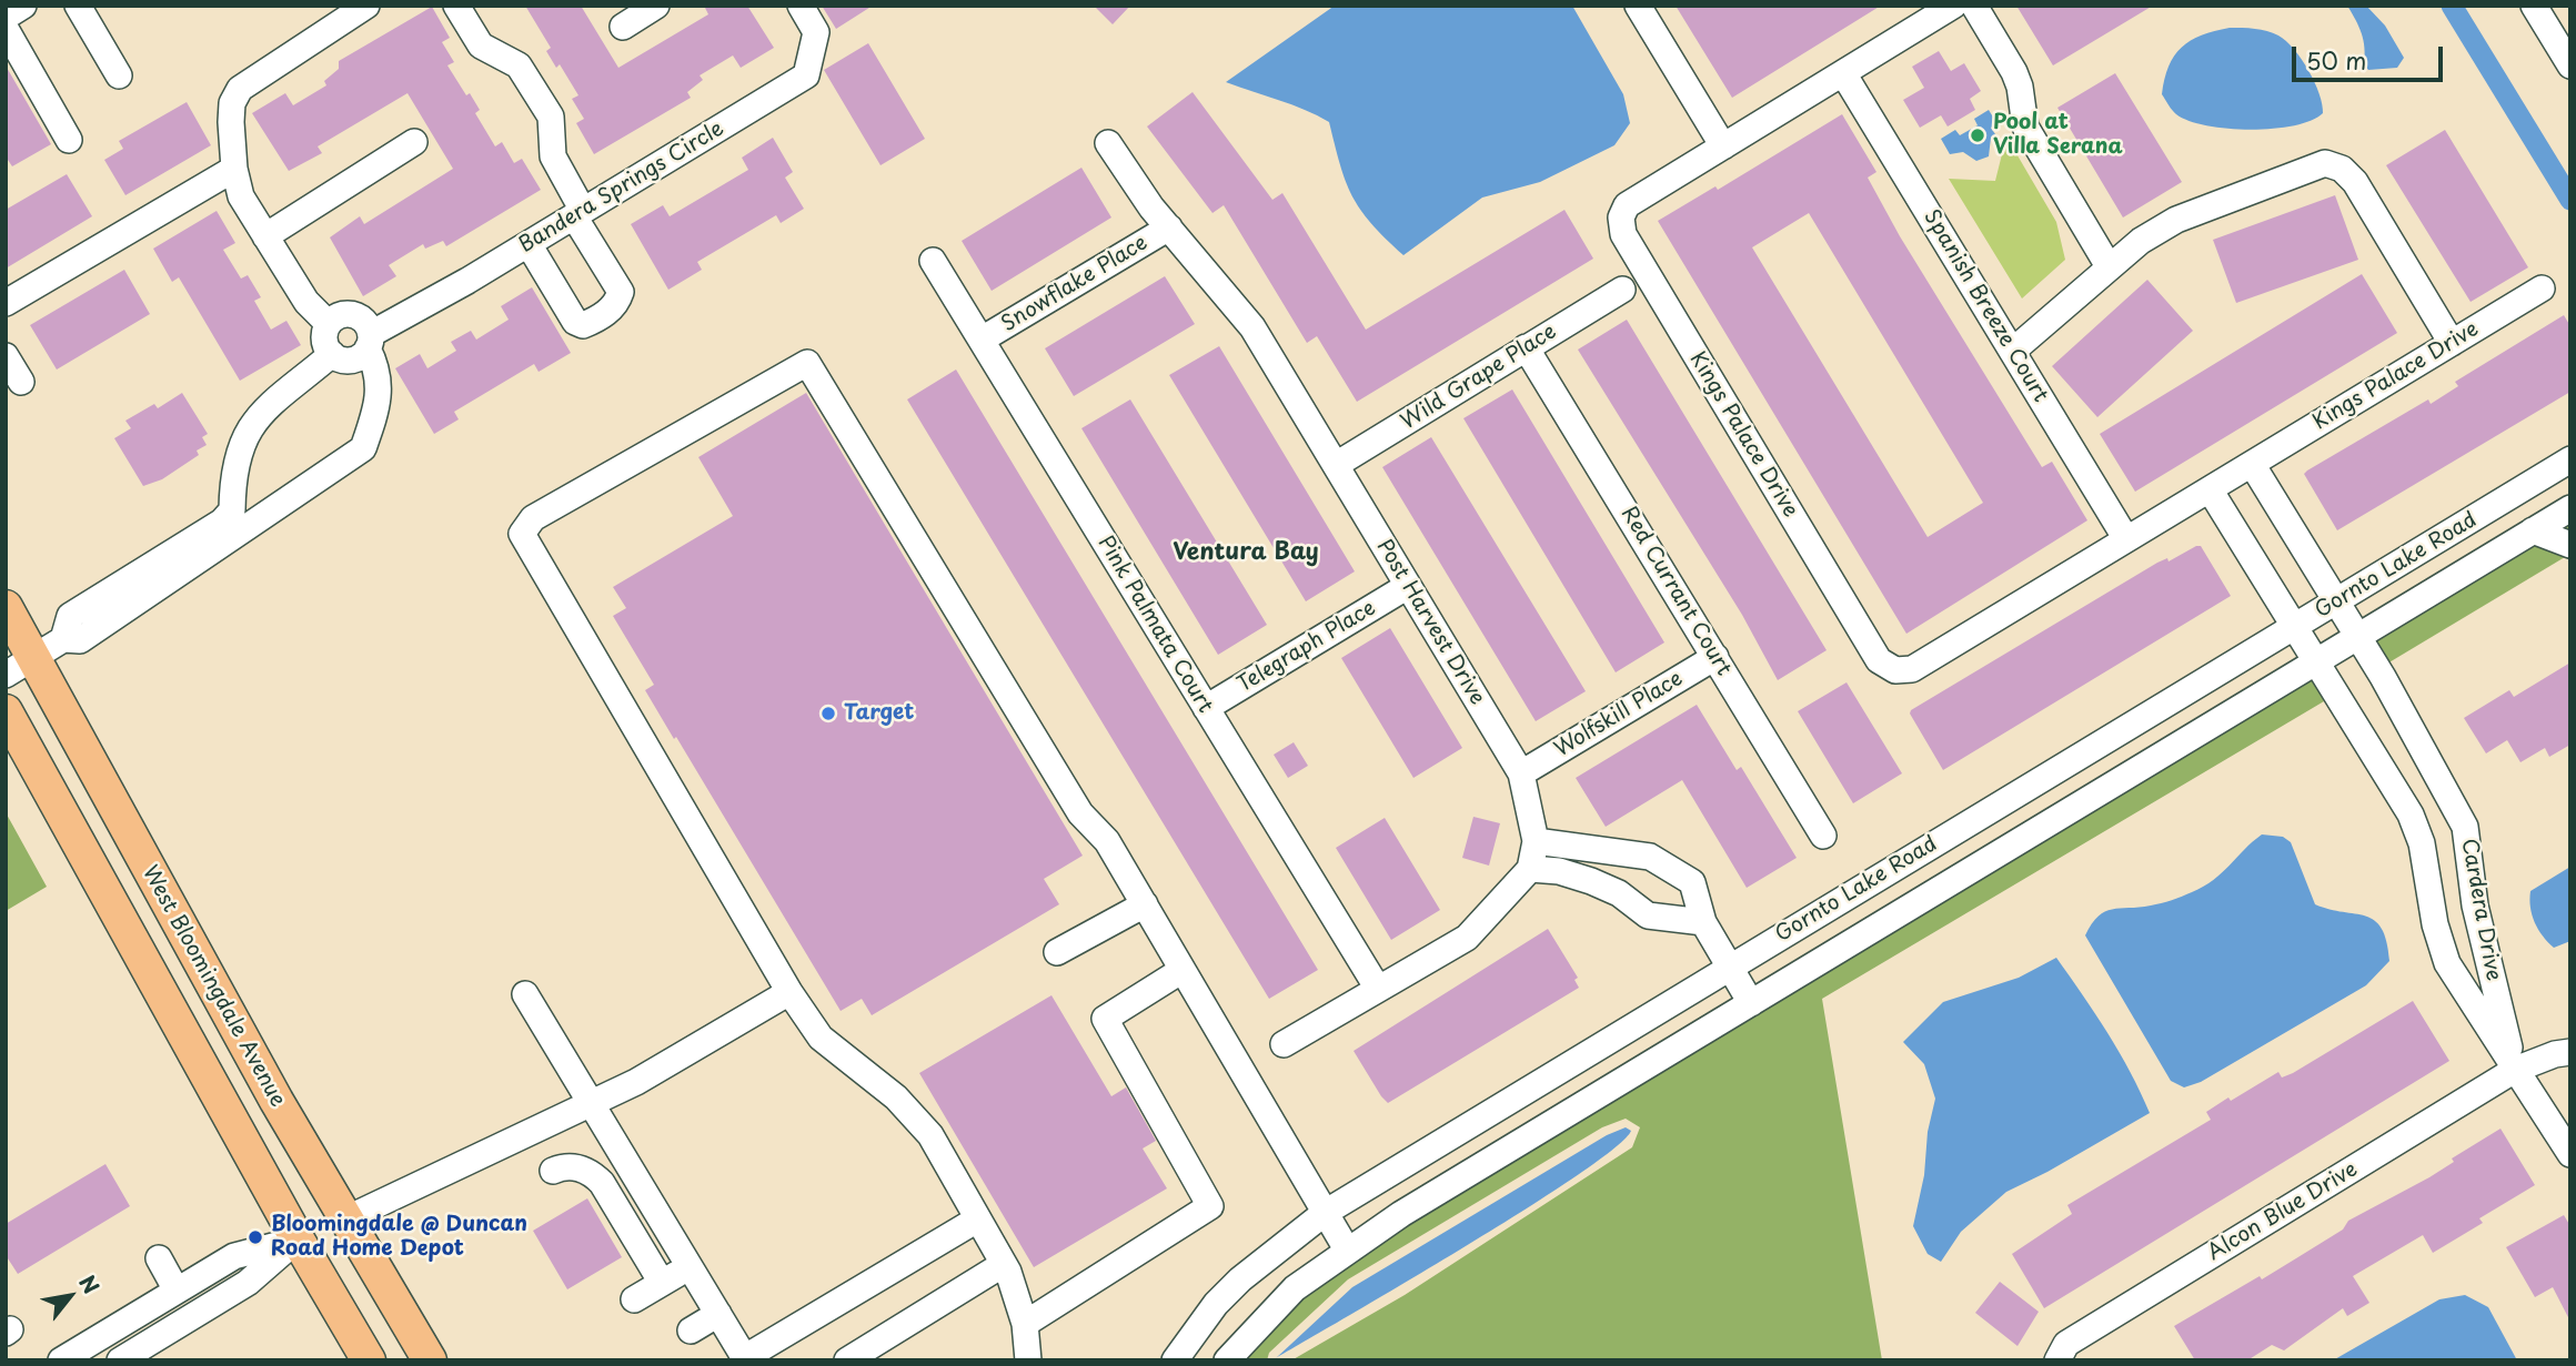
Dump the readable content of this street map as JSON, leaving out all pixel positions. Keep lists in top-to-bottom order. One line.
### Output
{"streets":{"main road":["West Bloomingdale Avenue"],"street":["Bandera Springs Circle","Snowflake Place","Spanish Breeze Court","Kings Palace Drive","Wild Grape Place","Gornto Lake Road","Red Currant Court","Post Harvest Drive","Pink Palmata Court","Telegraph Place","Wolfskill Place","Cardera Drive","Alcon Blue Drive"]},"crossings":[["Snowflake Place","Post Harvest Drive"],["Snowflake Place","Pink Palmata Court"],["Spanish Breeze Court","Kings Palace Drive"],["Wild Grape Place","Red Currant Court"],["Wild Grape Place","Post Harvest Drive"],["Gornto Lake Road","Cardera Drive"],["Red Currant Court","Wolfskill Place"],["Post Harvest Drive","Telegraph Place"],["Post Harvest Drive","Wolfskill Place"],["Pink Palmata Court","Telegraph Place"],["Cardera Drive","Alcon Blue Drive"]],"districts":["Ventura Bay"],"places":["Pool at Villa Serana","Target","Bloomingdale @ Duncan Road Home Depot"],"scale_bar":"50 m","north":"top right"}
